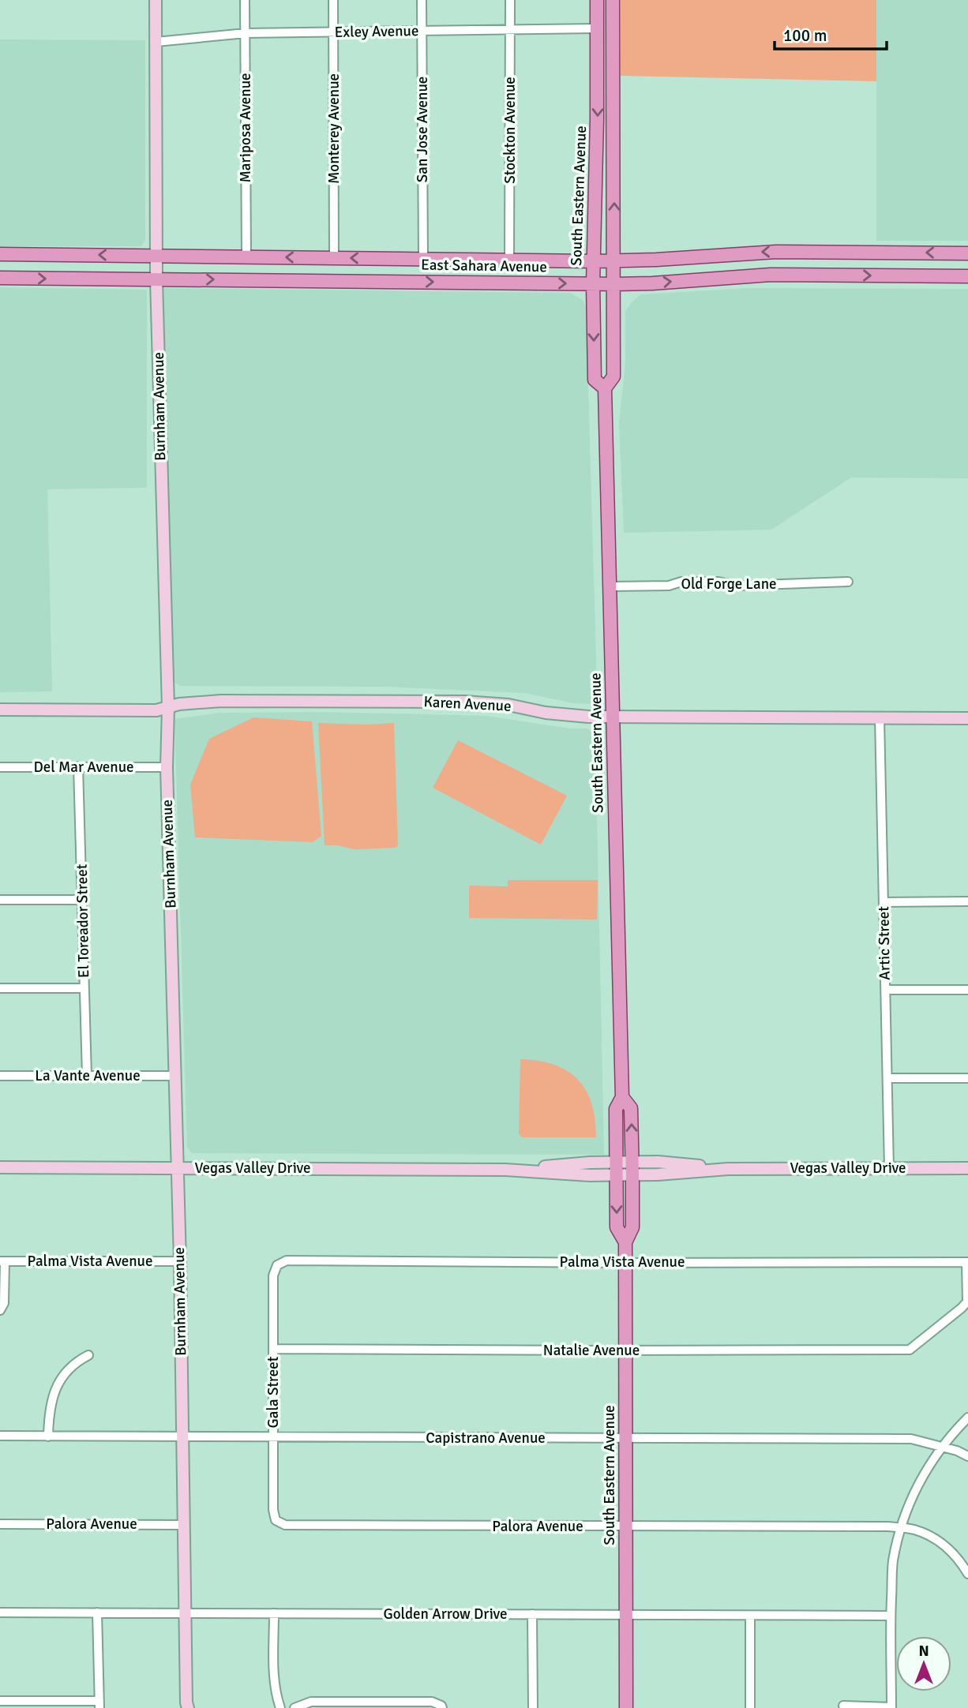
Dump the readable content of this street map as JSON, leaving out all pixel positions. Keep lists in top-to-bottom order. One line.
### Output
{"streets":{"main road":["South Eastern Avenue","East Sahara Avenue"],"street":["Exley Avenue","Mariposa Avenue","Monterey Avenue","San Jose Avenue","Stockton Avenue","Burnham Avenue","Old Forge Lane","Karen Avenue","Del Mar Avenue","El Toreador Street","Artic Street","La Vante Avenue","Vegas Valley Drive","Palma Vista Avenue","Natalie Avenue","Gala Street","Capistrano Avenue","Palora Avenue","Golden Arrow Drive"]},"crossings":[["Exley Avenue","Mariposa Avenue"],["Exley Avenue","Monterey Avenue"],["Exley Avenue","San Jose Avenue"],["Exley Avenue","Stockton Avenue"],["Exley Avenue","South Eastern Avenue"],["Exley Avenue","Burnham Avenue"],["Mariposa Avenue","East Sahara Avenue"],["Monterey Avenue","East Sahara Avenue"],["San Jose Avenue","East Sahara Avenue"],["Stockton Avenue","East Sahara Avenue"],["South Eastern Avenue","East Sahara Avenue"],["South Eastern Avenue","Old Forge Lane"],["South Eastern Avenue","Karen Avenue"],["South Eastern Avenue","Vegas Valley Drive"],["South Eastern Avenue","Palma Vista Avenue"],["South Eastern Avenue","Natalie Avenue"],["South Eastern Avenue","Capistrano Avenue"],["South Eastern Avenue","Palora Avenue"],["South Eastern Avenue","Golden Arrow Drive"],["East Sahara Avenue","Burnham Avenue"],["Burnham Avenue","Karen Avenue"],["Burnham Avenue","Del Mar Avenue"],["Burnham Avenue","La Vante Avenue"],["Burnham Avenue","Vegas Valley Drive"],["Burnham Avenue","Palma Vista Avenue"],["Burnham Avenue","Capistrano Avenue"],["Burnham Avenue","Palora Avenue"],["Burnham Avenue","Golden Arrow Drive"],["Karen Avenue","Artic Street"],["Del Mar Avenue","El Toreador Street"],["El Toreador Street","La Vante Avenue"],["Artic Street","Vegas Valley Drive"],["Palma Vista Avenue","Natalie Avenue"],["Palma Vista Avenue","Gala Street"],["Natalie Avenue","Gala Street"],["Gala Street","Capistrano Avenue"],["Gala Street","Palora Avenue"]],"scale_bar":"100 m","north":"top"}
